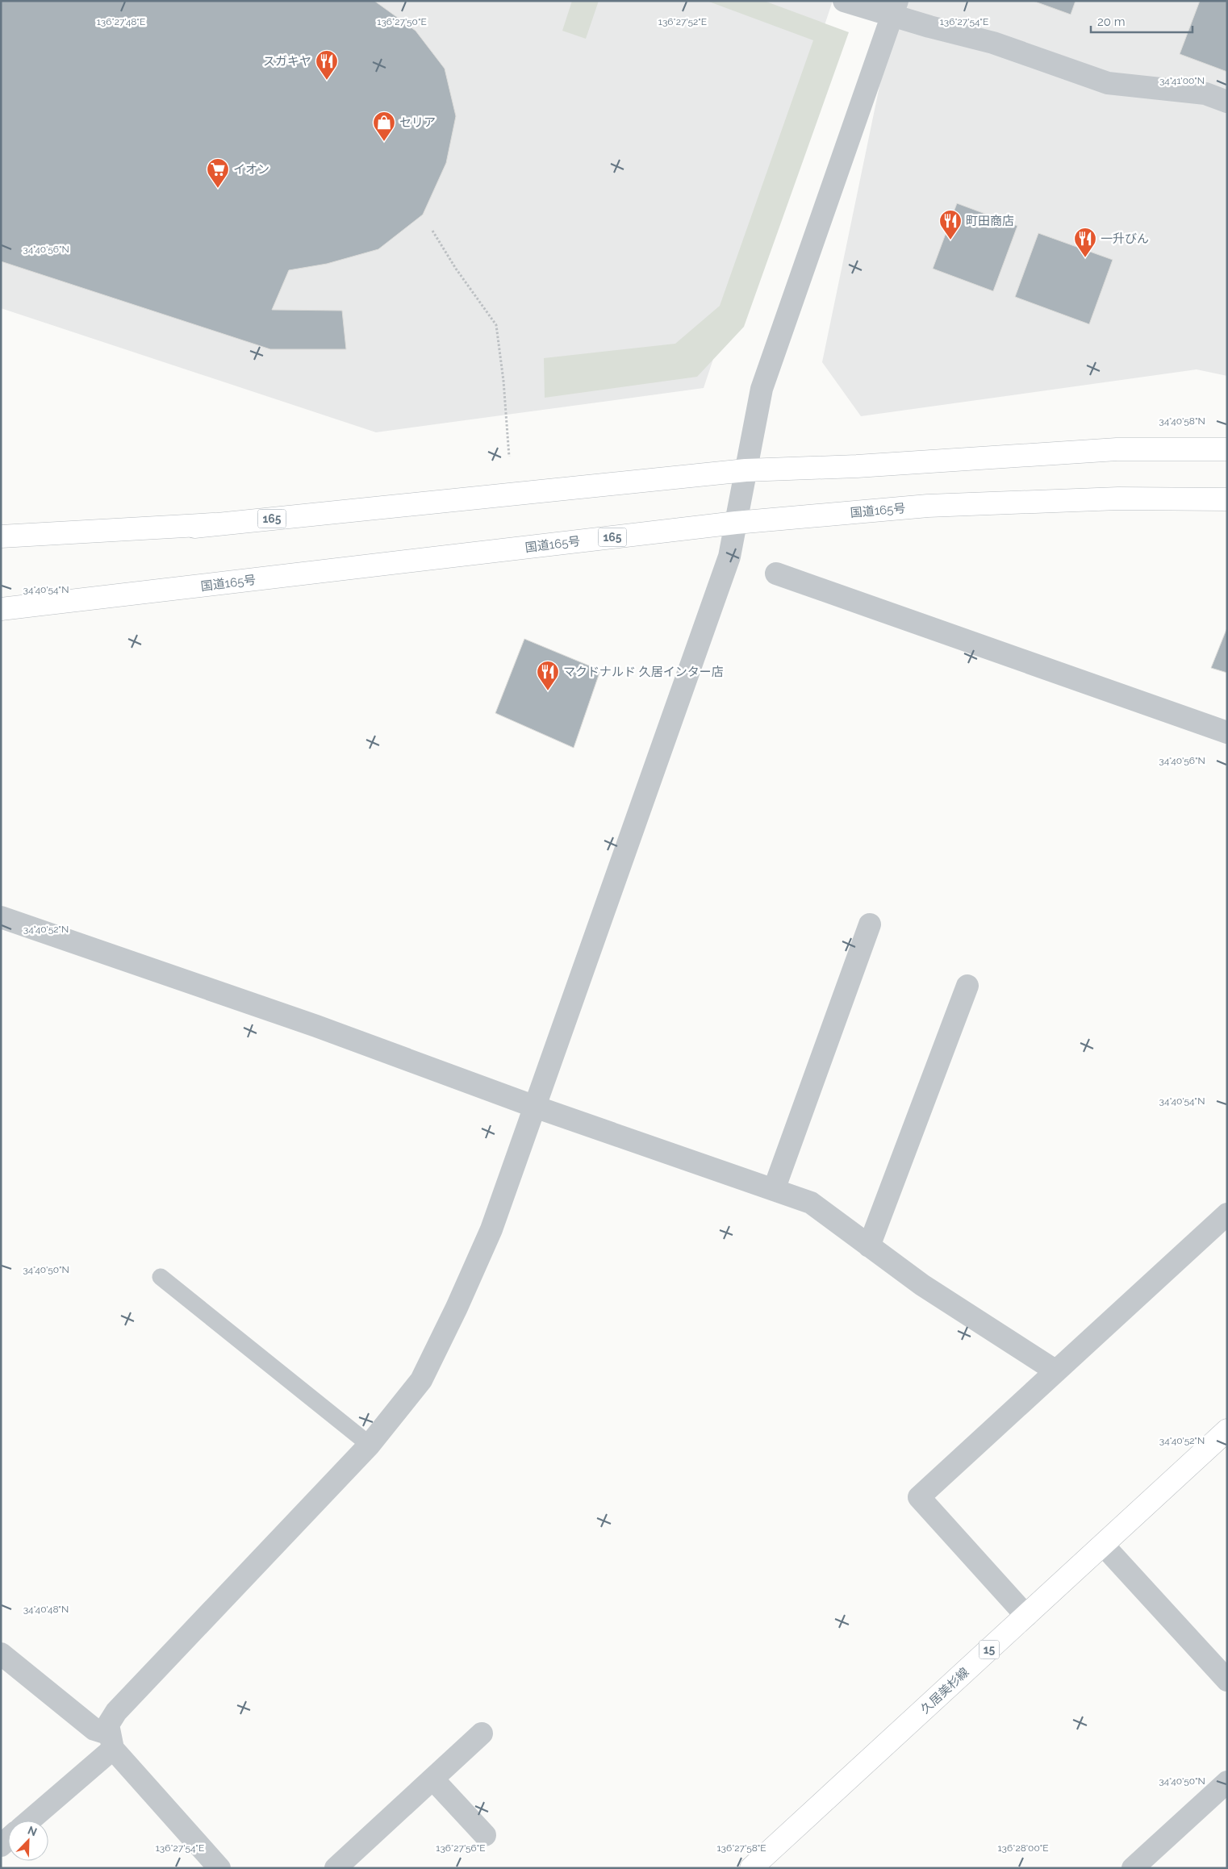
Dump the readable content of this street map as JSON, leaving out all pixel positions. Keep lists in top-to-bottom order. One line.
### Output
{"streets":{"main road":["国道165号","165","15","久居美杉線"]},"places":{"restaurant":["スガキヤ","町田商店","一升びん","マクドナルド 久居インター店"],"shop":["セリア"],"supermarket":["イオン"]},"scale_bar":"20 m","north":"top right","coordinates":["136°27'48\"E","136°27'52\"E","136°27'54\"E","136°27'50\"E","34°41'00\"N","34°40'56\"N","34°40'58\"N","34°40'54\"N","34°40'52\"N","34°40'50\"N","34°40'48\"N","136°27'56\"E","136°27'58\"E","136°28'00\"E"]}
